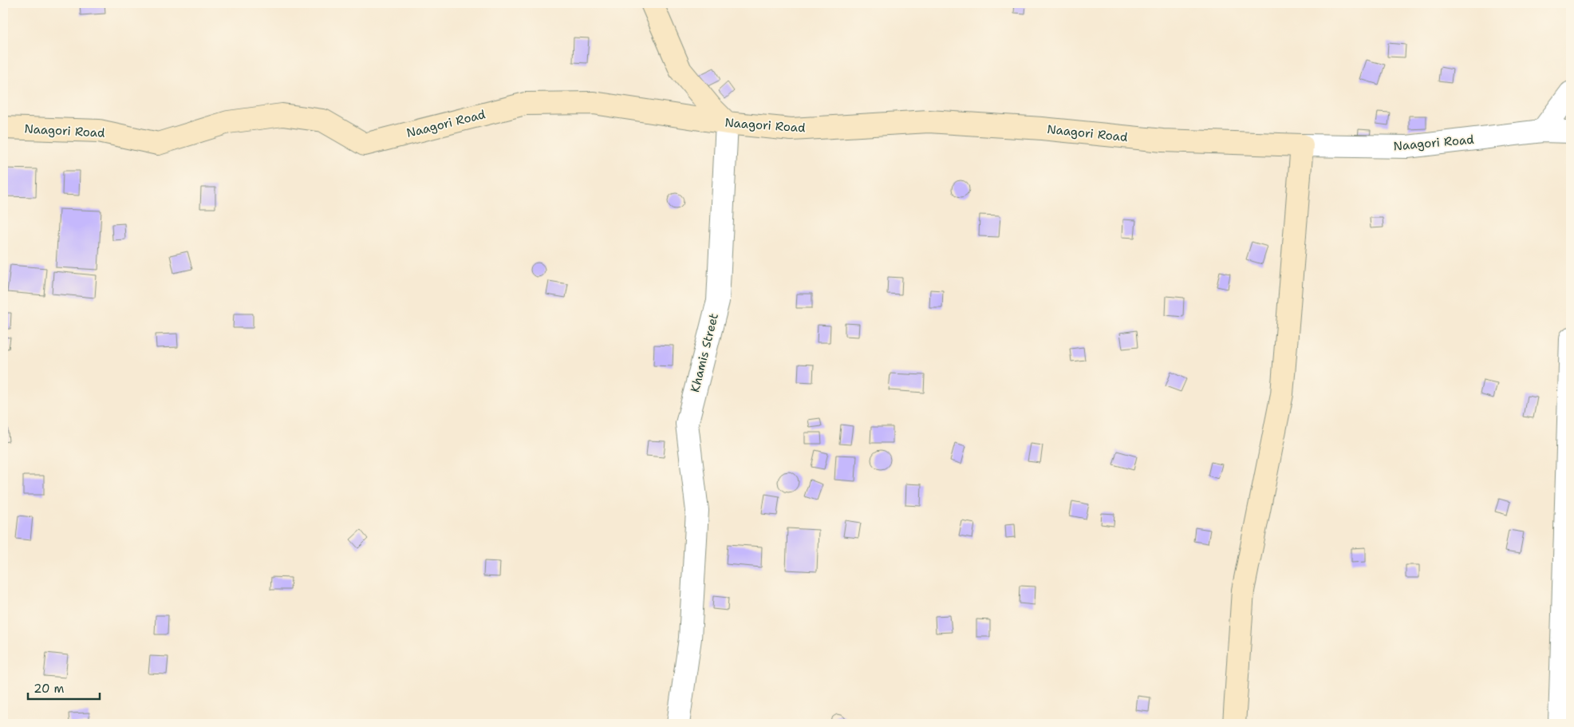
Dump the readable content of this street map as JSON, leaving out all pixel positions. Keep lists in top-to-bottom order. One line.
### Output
{"streets":{"street":["Naagori Road","Khamis Street"]},"crossings":[["Naagori Road","Khamis Street"]],"scale_bar":"20 m"}
